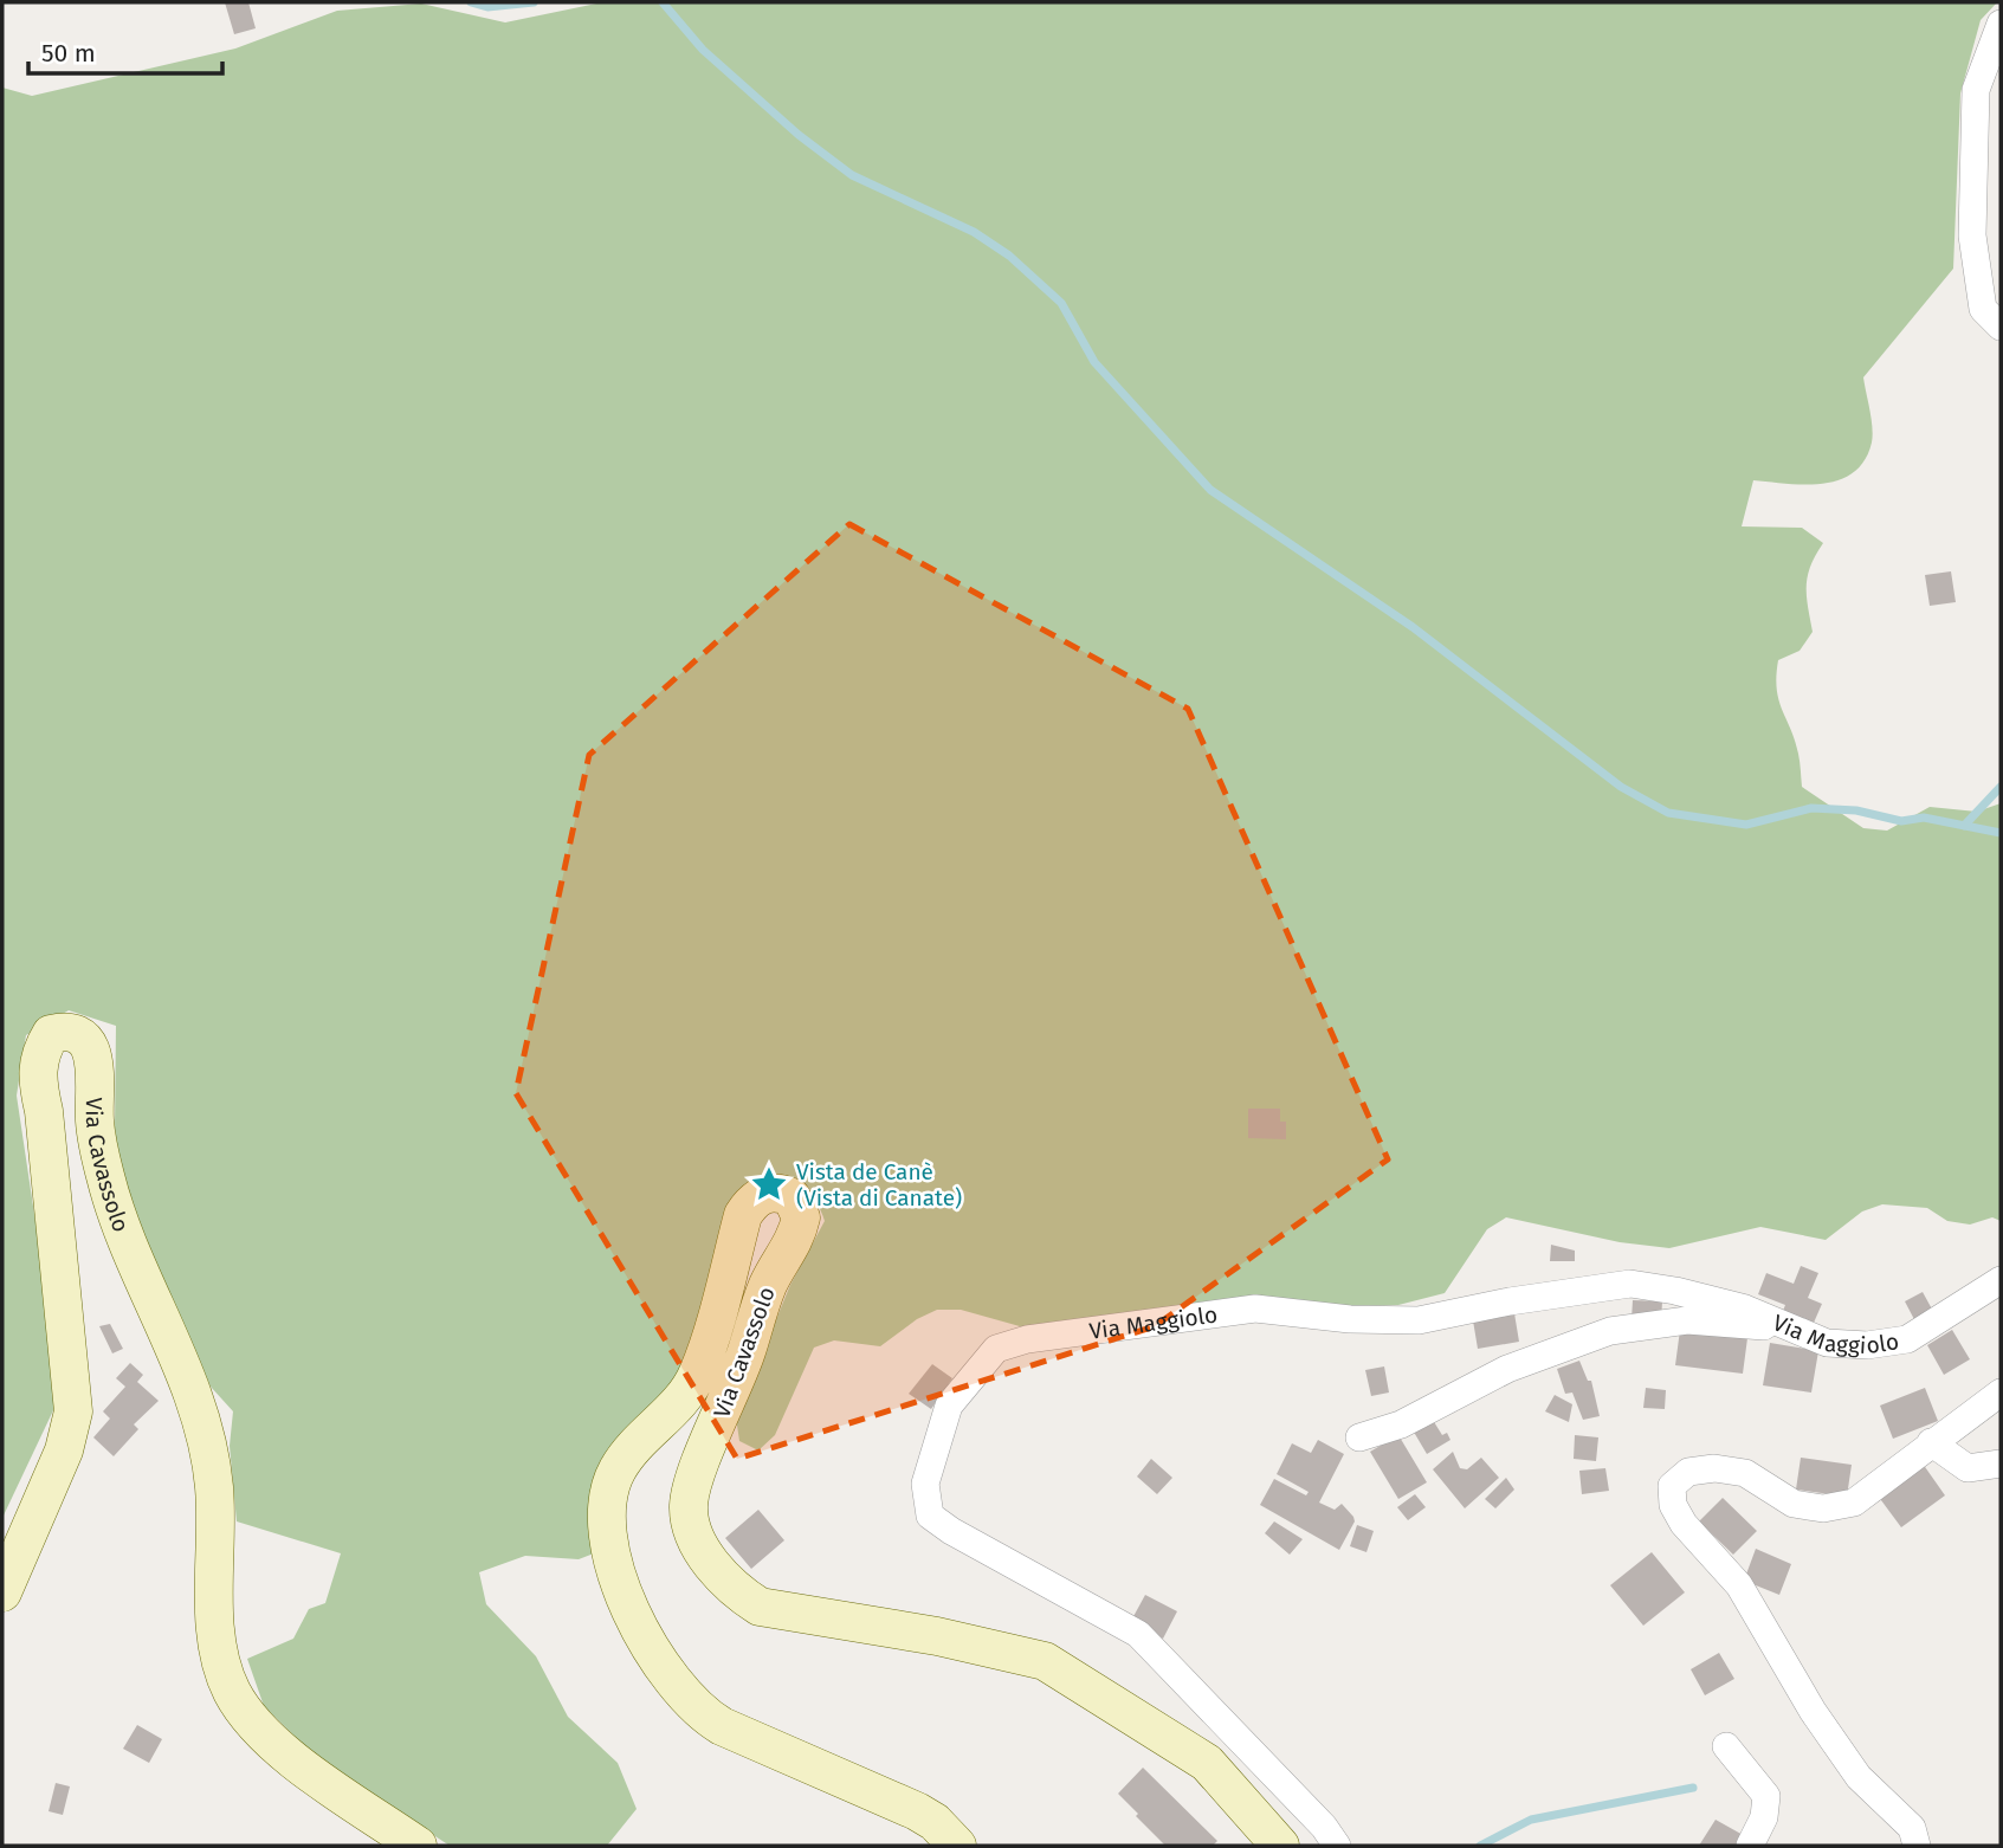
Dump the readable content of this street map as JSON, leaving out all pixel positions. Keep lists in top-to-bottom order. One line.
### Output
{"streets":{"main road":["Via Cavassolo"],"street":["Via Maggiolo"]},"places":{"place":["Vista de Canè (Vista di Canate)"]},"scale_bar":"50 m"}
